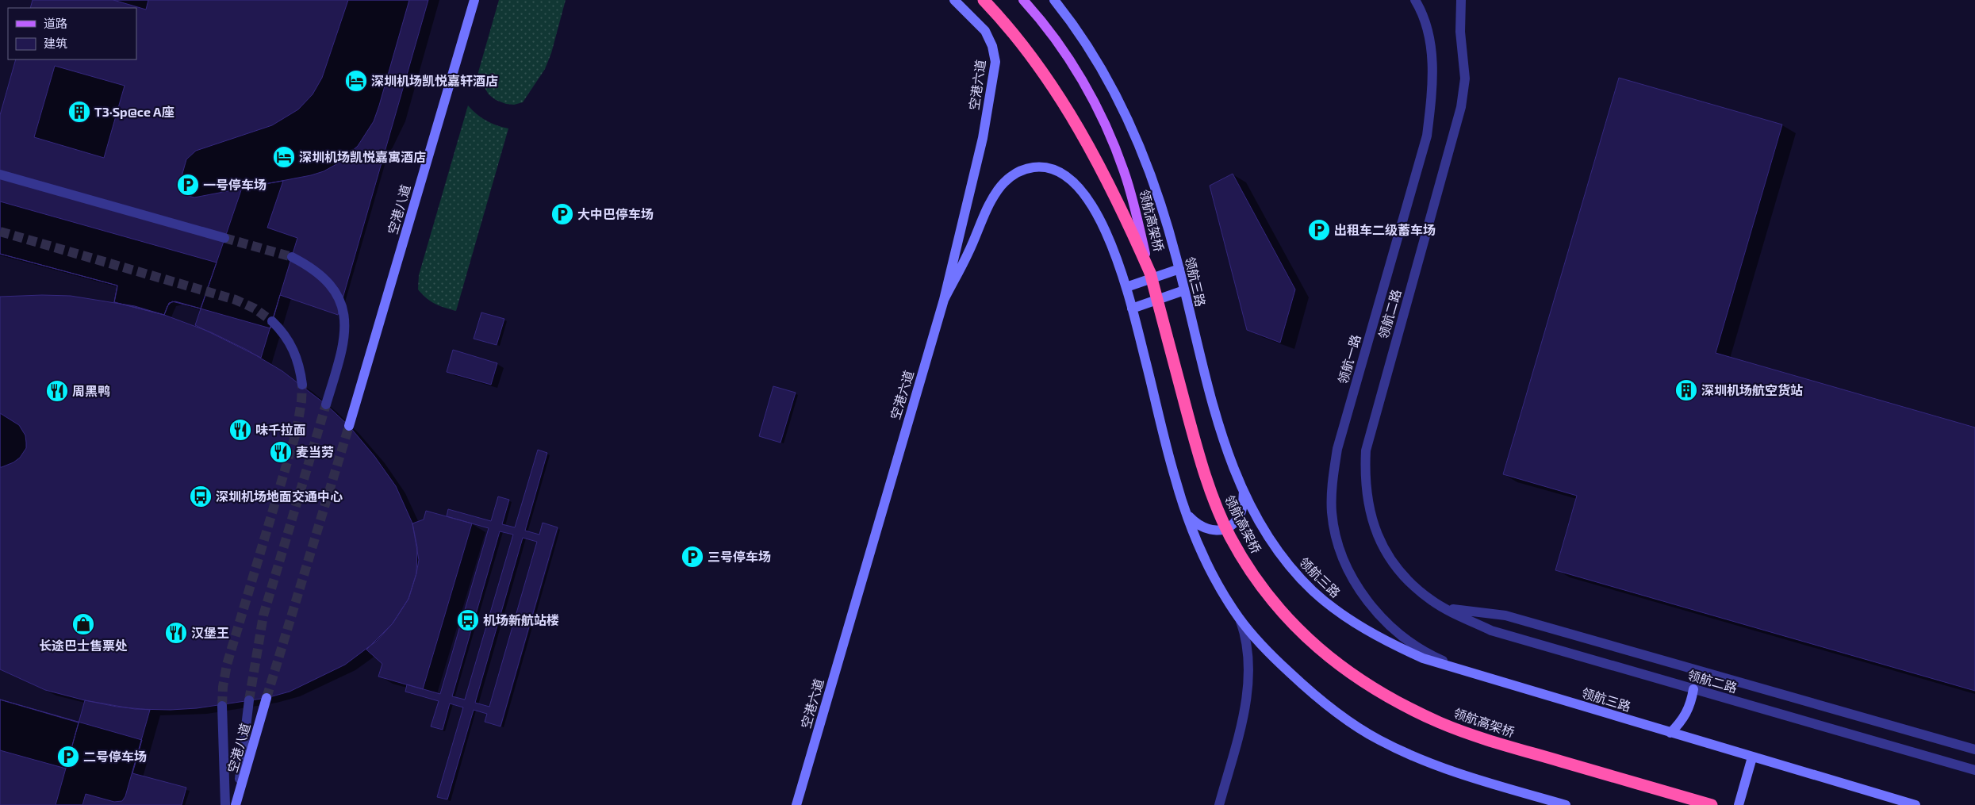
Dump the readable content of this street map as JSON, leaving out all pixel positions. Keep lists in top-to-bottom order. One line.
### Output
{"streets":{"highway":["领航高架桥"],"street":["空港六道","空港八道","领航三路","领航二路","领航一路"]},"crossings":[["领航三路","领航一路"]],"places":{"hotel":["深圳机场凯悦嘉轩酒店","深圳机场凯悦嘉寓酒店"],"building":["T3·Sp@ce A座","深圳机场航空货站"],"parking":["一号停车场","大中巴停车场","出租车二级蓄车场","三号停车场","二号停车场"],"restaurant":["周黑鸭","味千拉面","麦当劳","汉堡王"],"bus stop":["深圳机场地面交通中心","机场新航站楼"],"shop":["长途巴士售票处"]},"legend":["道路","建筑"]}
